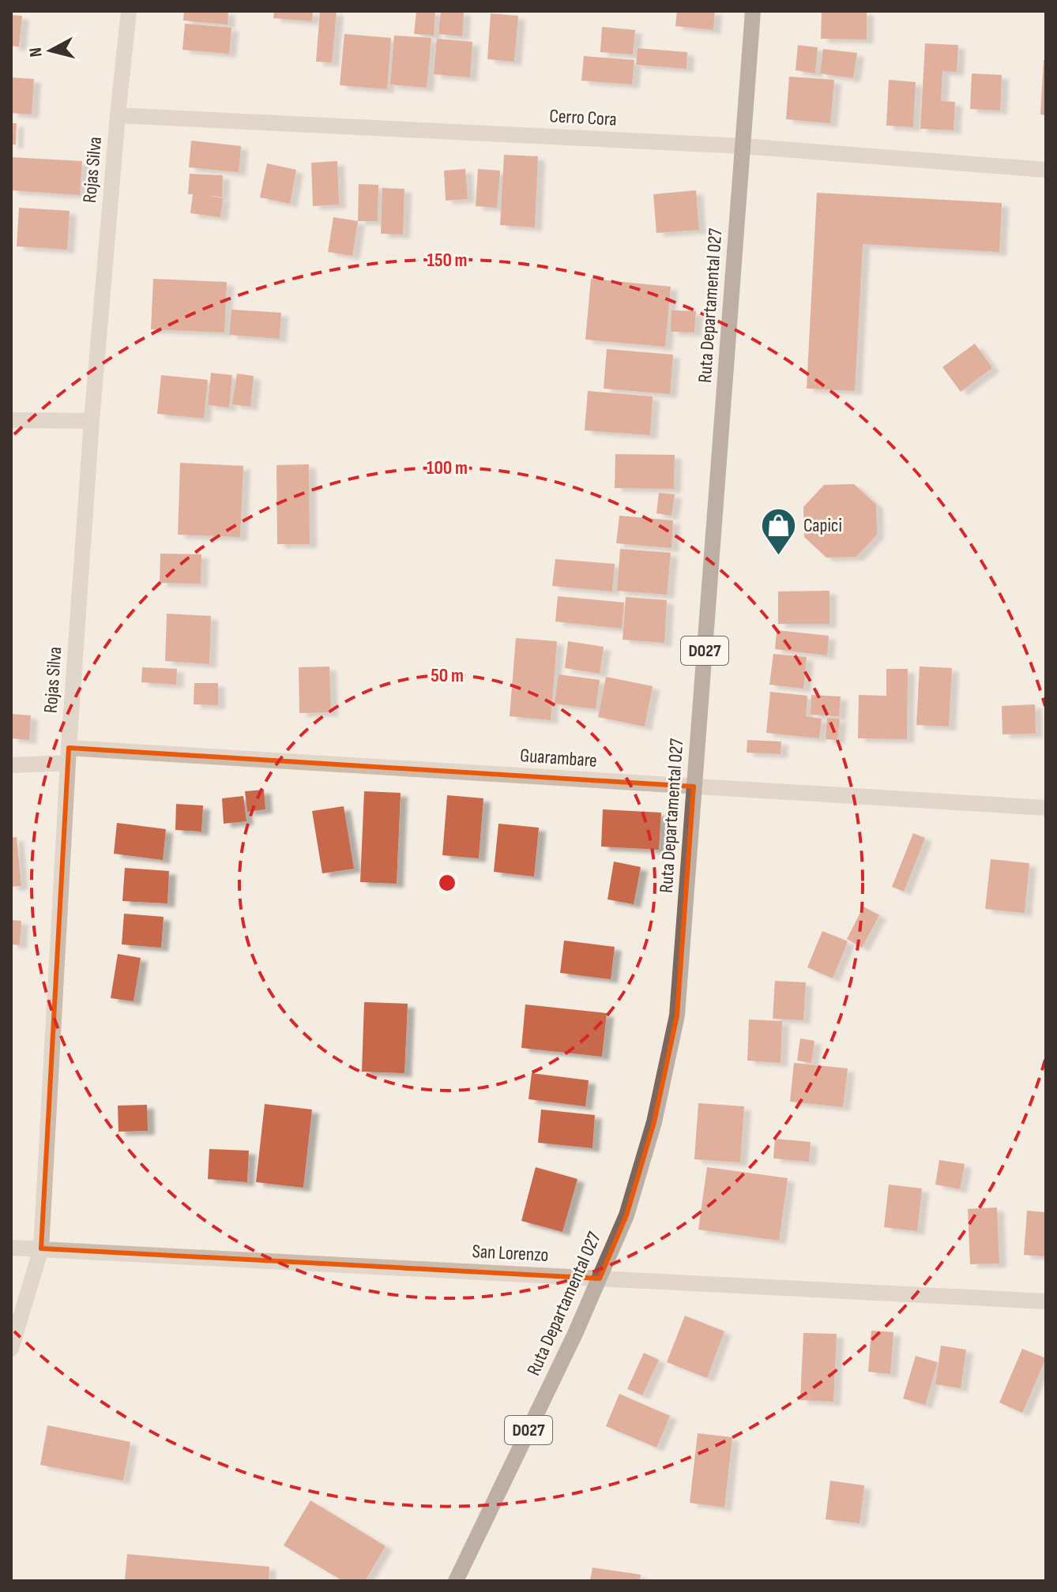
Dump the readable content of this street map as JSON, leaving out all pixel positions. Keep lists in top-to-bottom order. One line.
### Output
{"streets":{"main road":["Ruta Departamental 027","D027"],"street":["Cerro Cora","Rojas Silva","Guarambare","San Lorenzo"]},"crossings":[["Cerro Cora","Rojas Silva"],["Cerro Cora","Ruta Departamental 027"],["Rojas Silva","Guarambare"],["Rojas Silva","San Lorenzo"],["Ruta Departamental 027","Guarambare"],["Ruta Departamental 027","San Lorenzo"]],"places":{"shop":["Capici"]},"north":"left","rings":["150 m","100 m","50 m"]}
